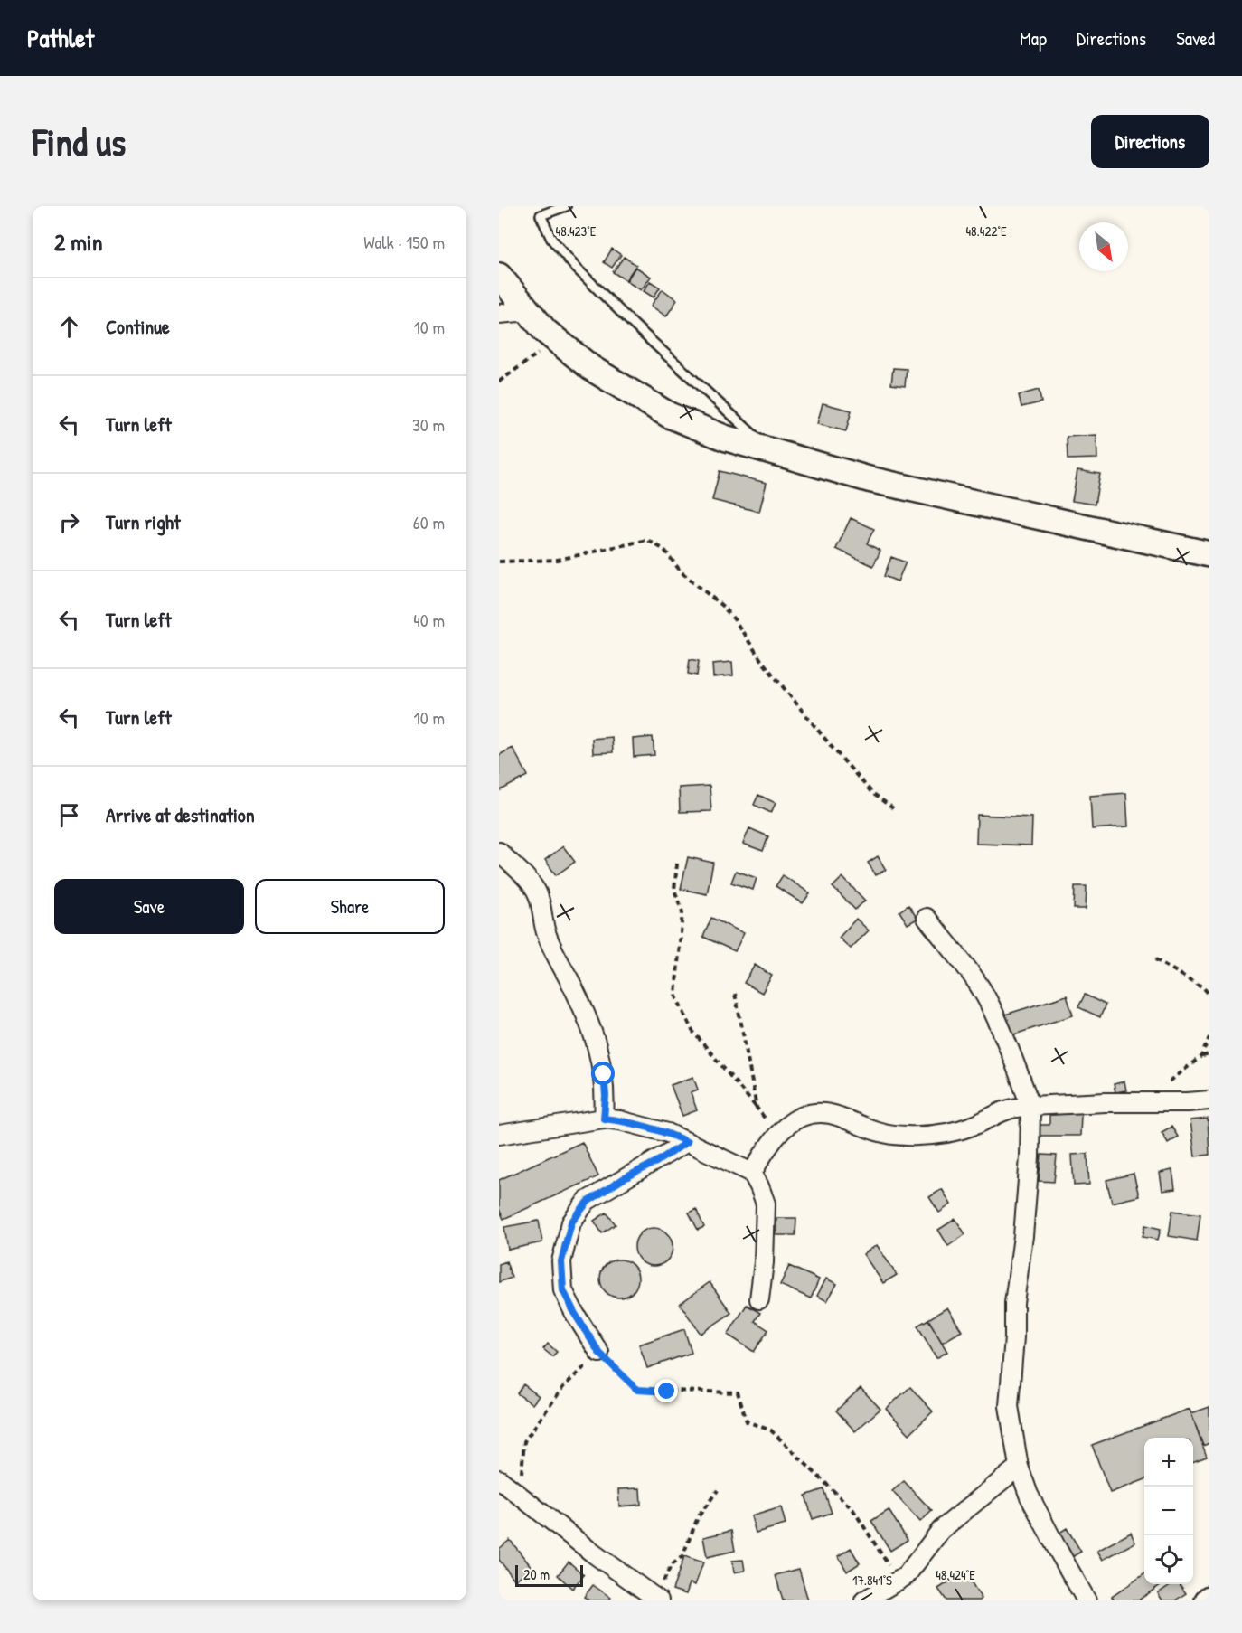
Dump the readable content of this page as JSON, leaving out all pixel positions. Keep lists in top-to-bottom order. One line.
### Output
{"scale_bar":"20 m","north":"bottom right","page":{"header":"Pathlet","nav":["Map","Directions","Saved"],"buttons":["Directions",["Save","Share"]],"title":"Find us","heading":["2 min","Walk · 150 m"],"list":[["Continue","10 m"],["Turn left","30 m"],["Turn right","60 m"],["Turn left","40 m"],["Turn left","10 m"],"Arrive at destination"],"map_buttons":["+","−"],"scale":"20 m"},"coordinates":["48.422°E","48.423°E","48.424°E","17.841°S"]}
